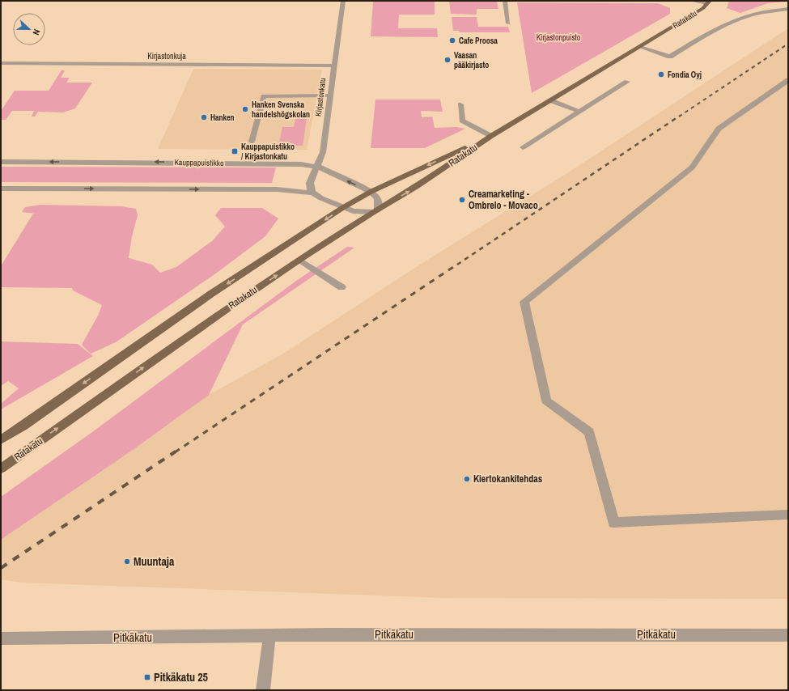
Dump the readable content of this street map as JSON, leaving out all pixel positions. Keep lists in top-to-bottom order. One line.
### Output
{"streets":{"main road":["Ratakatu"],"street":["Kirjastonkuja","Kirjastonkatu","Kauppapuistikko","Pitkäkatu"]},"crossings":[["Ratakatu","Kauppapuistikko"],["Kirjastonkuja","Kirjastonkatu"],["Kirjastonkatu","Kauppapuistikko"]],"parks":["Kirjastonpuisto"],"places":{"other":["Cafe Proosa","Vaasan pääkirjasto","Fondia Oyj","Hanken Svenska handelshögskolan","Hanken","Creamarketing - Ombrelo - Movaco","Kiertokankitehdas","Muuntaja"],"transit":["Kauppapuistikko / Kirjastonkatu","Pitkäkatu 25"]},"north":"right"}
